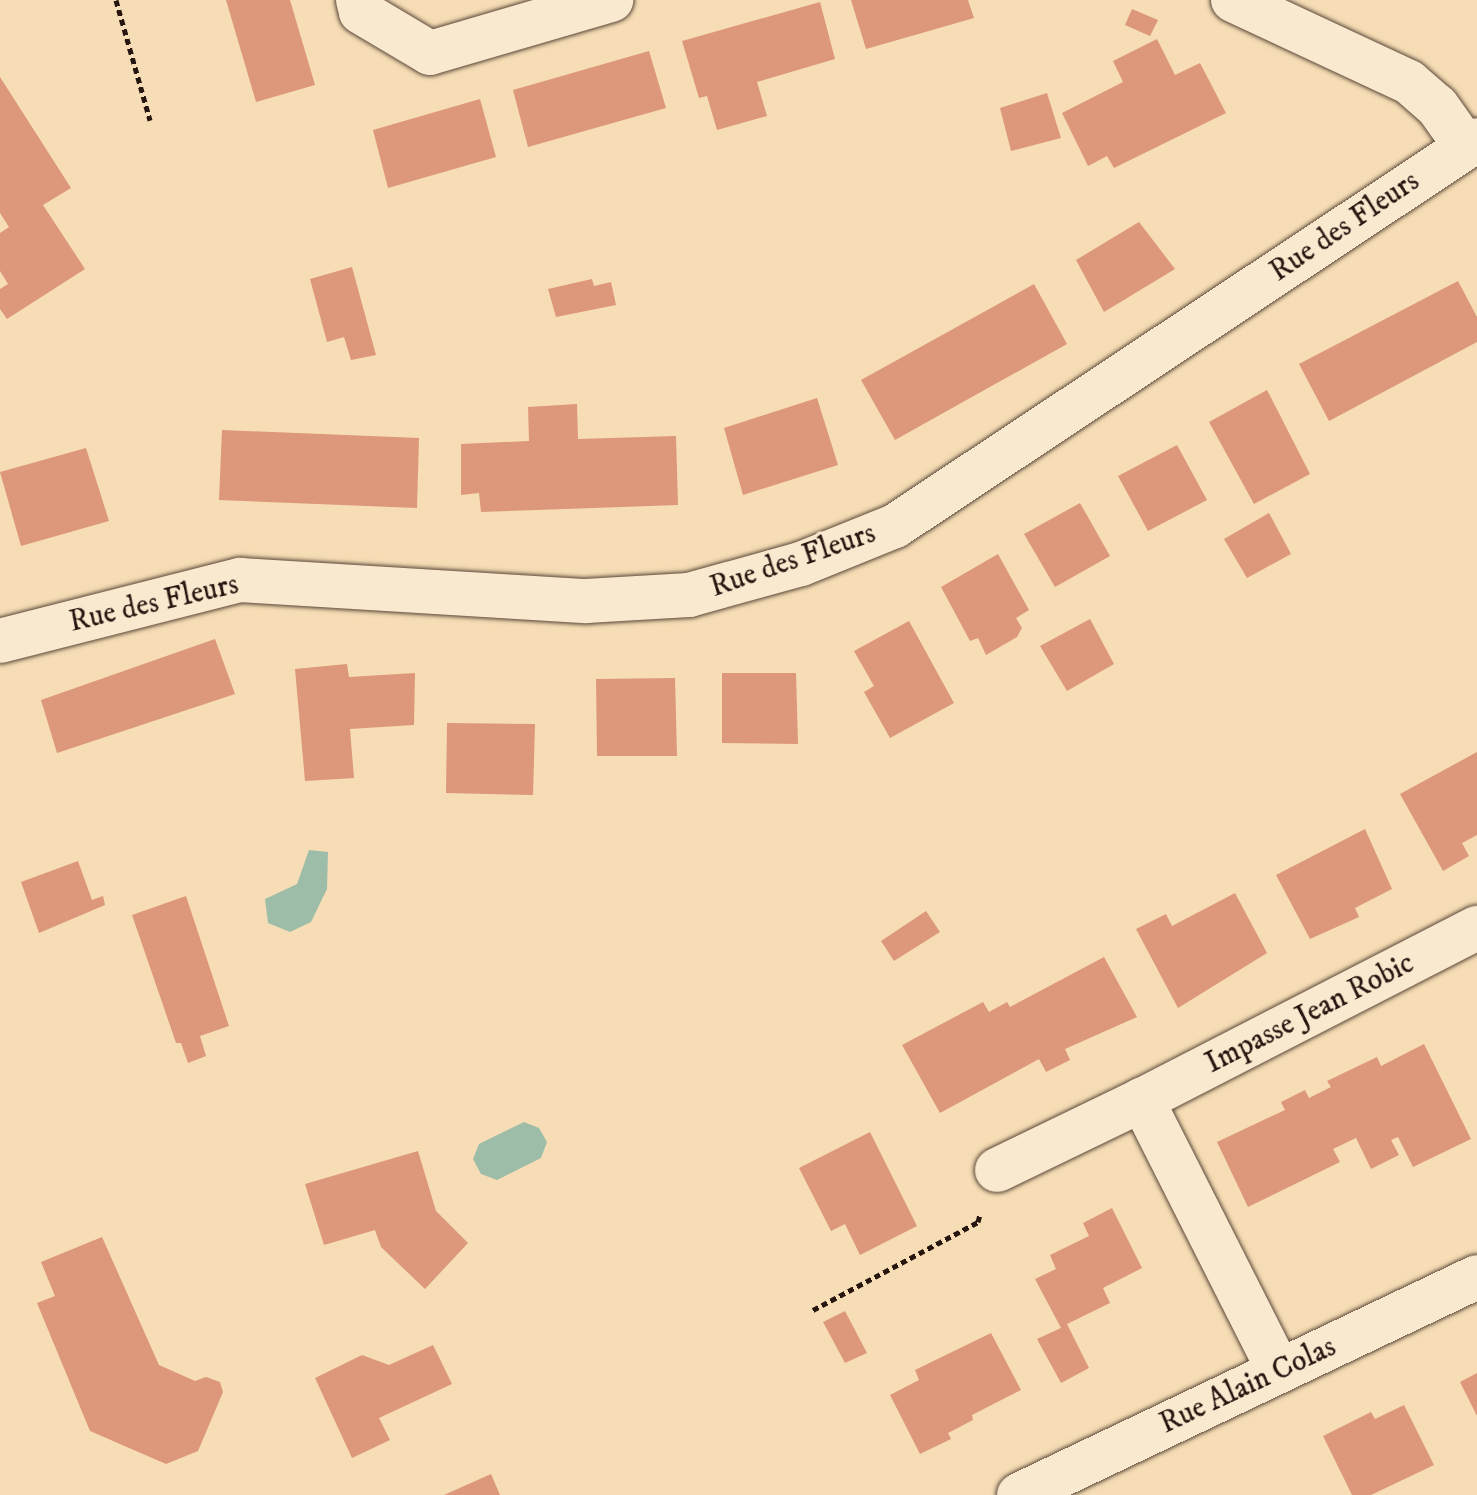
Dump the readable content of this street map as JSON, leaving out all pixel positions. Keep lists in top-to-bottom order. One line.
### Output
{"streets":{"street":["Rue des Fleurs","Impasse Jean Robic","Rue Alain Colas"]}}
